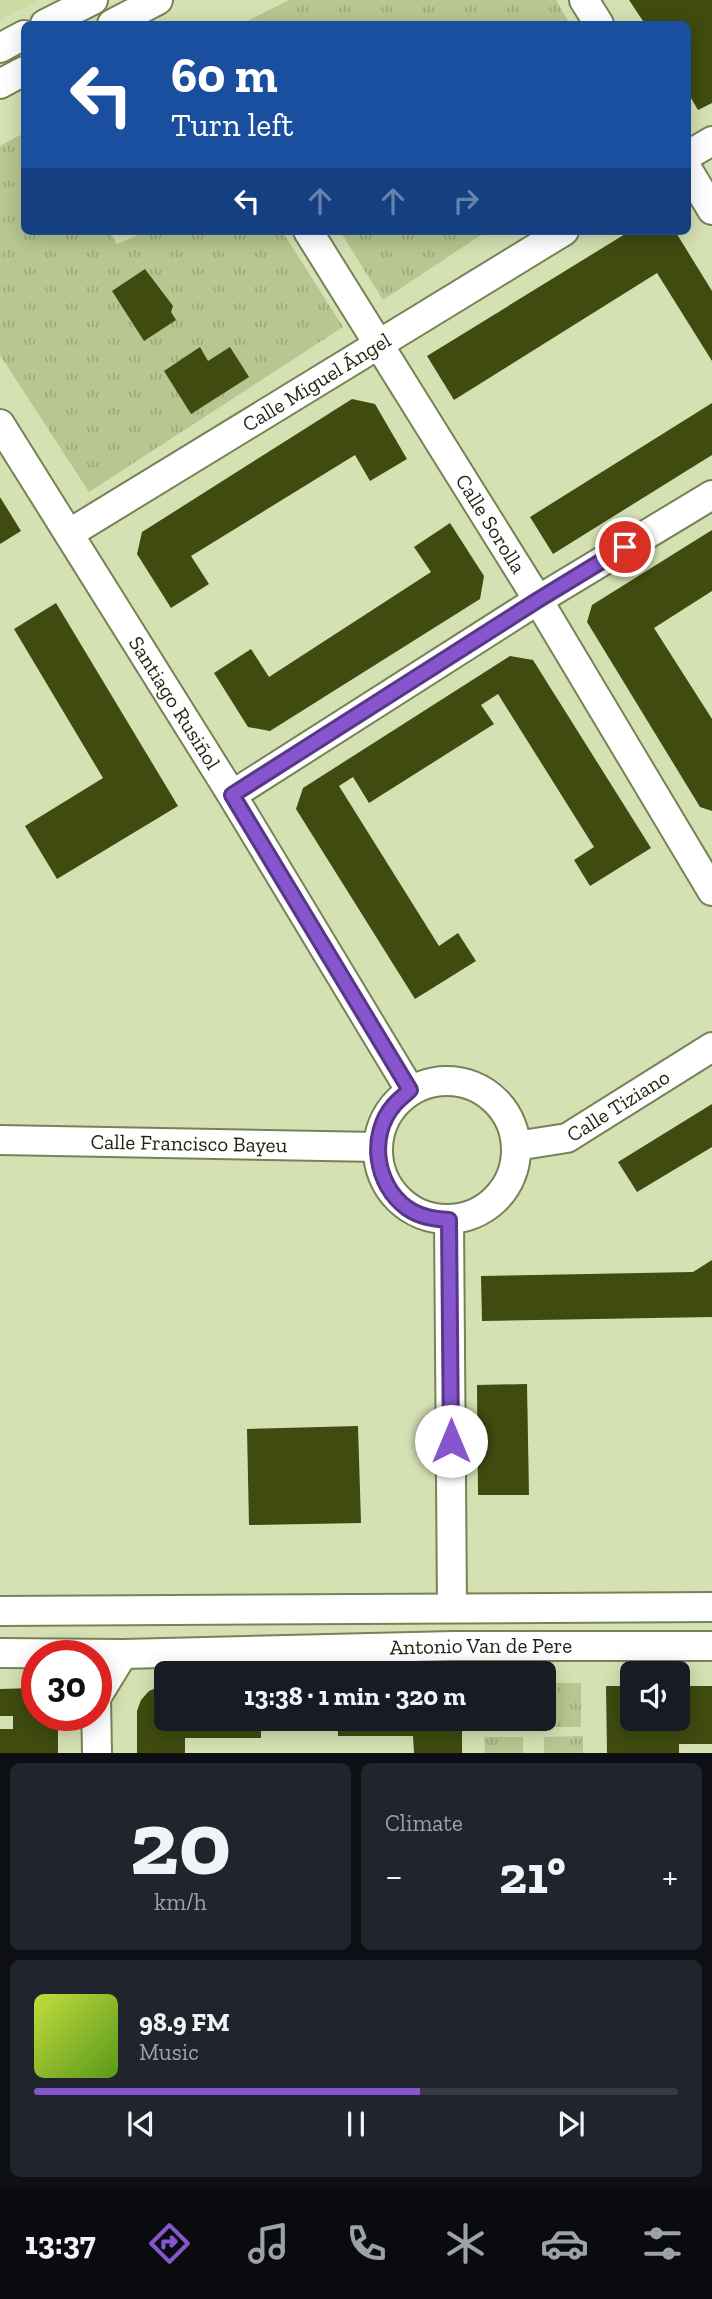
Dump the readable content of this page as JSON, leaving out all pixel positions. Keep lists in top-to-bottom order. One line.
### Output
{"streets":{"street":["Calle Miguel Ángel","Calle Sorolla","Santiago Rusiñol","Calle Tiziano","Calle Francisco Bayeu","Antonio Van de Pere"]},"crossings":[["Calle Miguel Ángel","Calle Sorolla"],["Calle Miguel Ángel","Santiago Rusiñol"],["Santiago Rusiñol","Calle Tiziano"],["Santiago Rusiñol","Calle Francisco Bayeu"],["Calle Tiziano","Calle Francisco Bayeu"]],"page":{"turn":["60 m","Turn left"],"limit":"30","trip":"13:38 · 1 min · 320 m","tile":[["20","km/h"],"Climate"],"heat":["−","21°","+"],"song":["98.9 FM","Music"],"tabs":"13:37"}}
